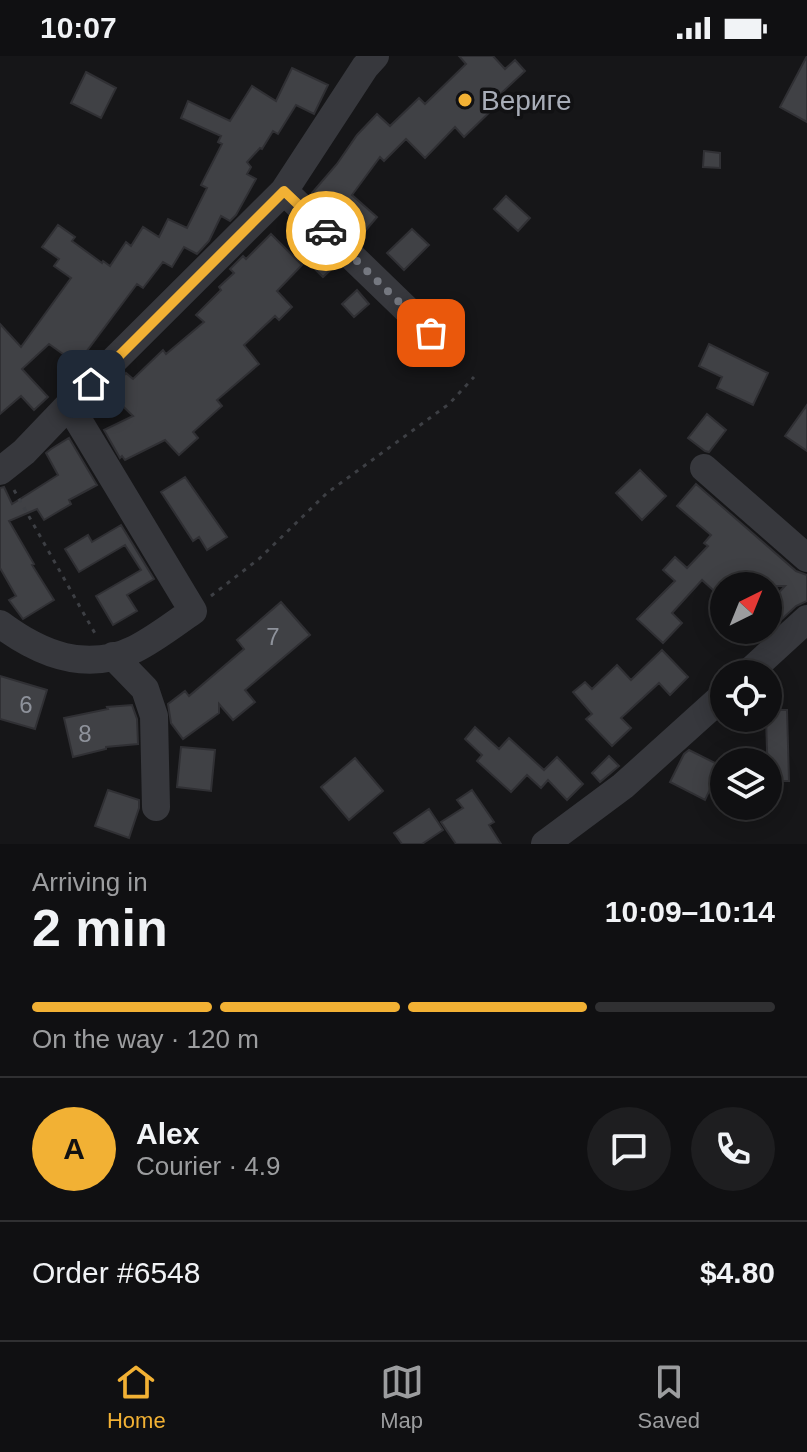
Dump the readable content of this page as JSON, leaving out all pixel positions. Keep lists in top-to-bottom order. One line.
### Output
{"places":["Вериге"],"house_numbers":["7","6","8"],"north":"top right","page":{"status":"10:07","heading":["2 min","Arriving in","10:09–10:14"],"panel":["Alex","Courier · 4.9","Order #6548","$4.80"],"bar":"On the way · 120 m","round":"A","tabs":["Home","Map","Saved"]}}
